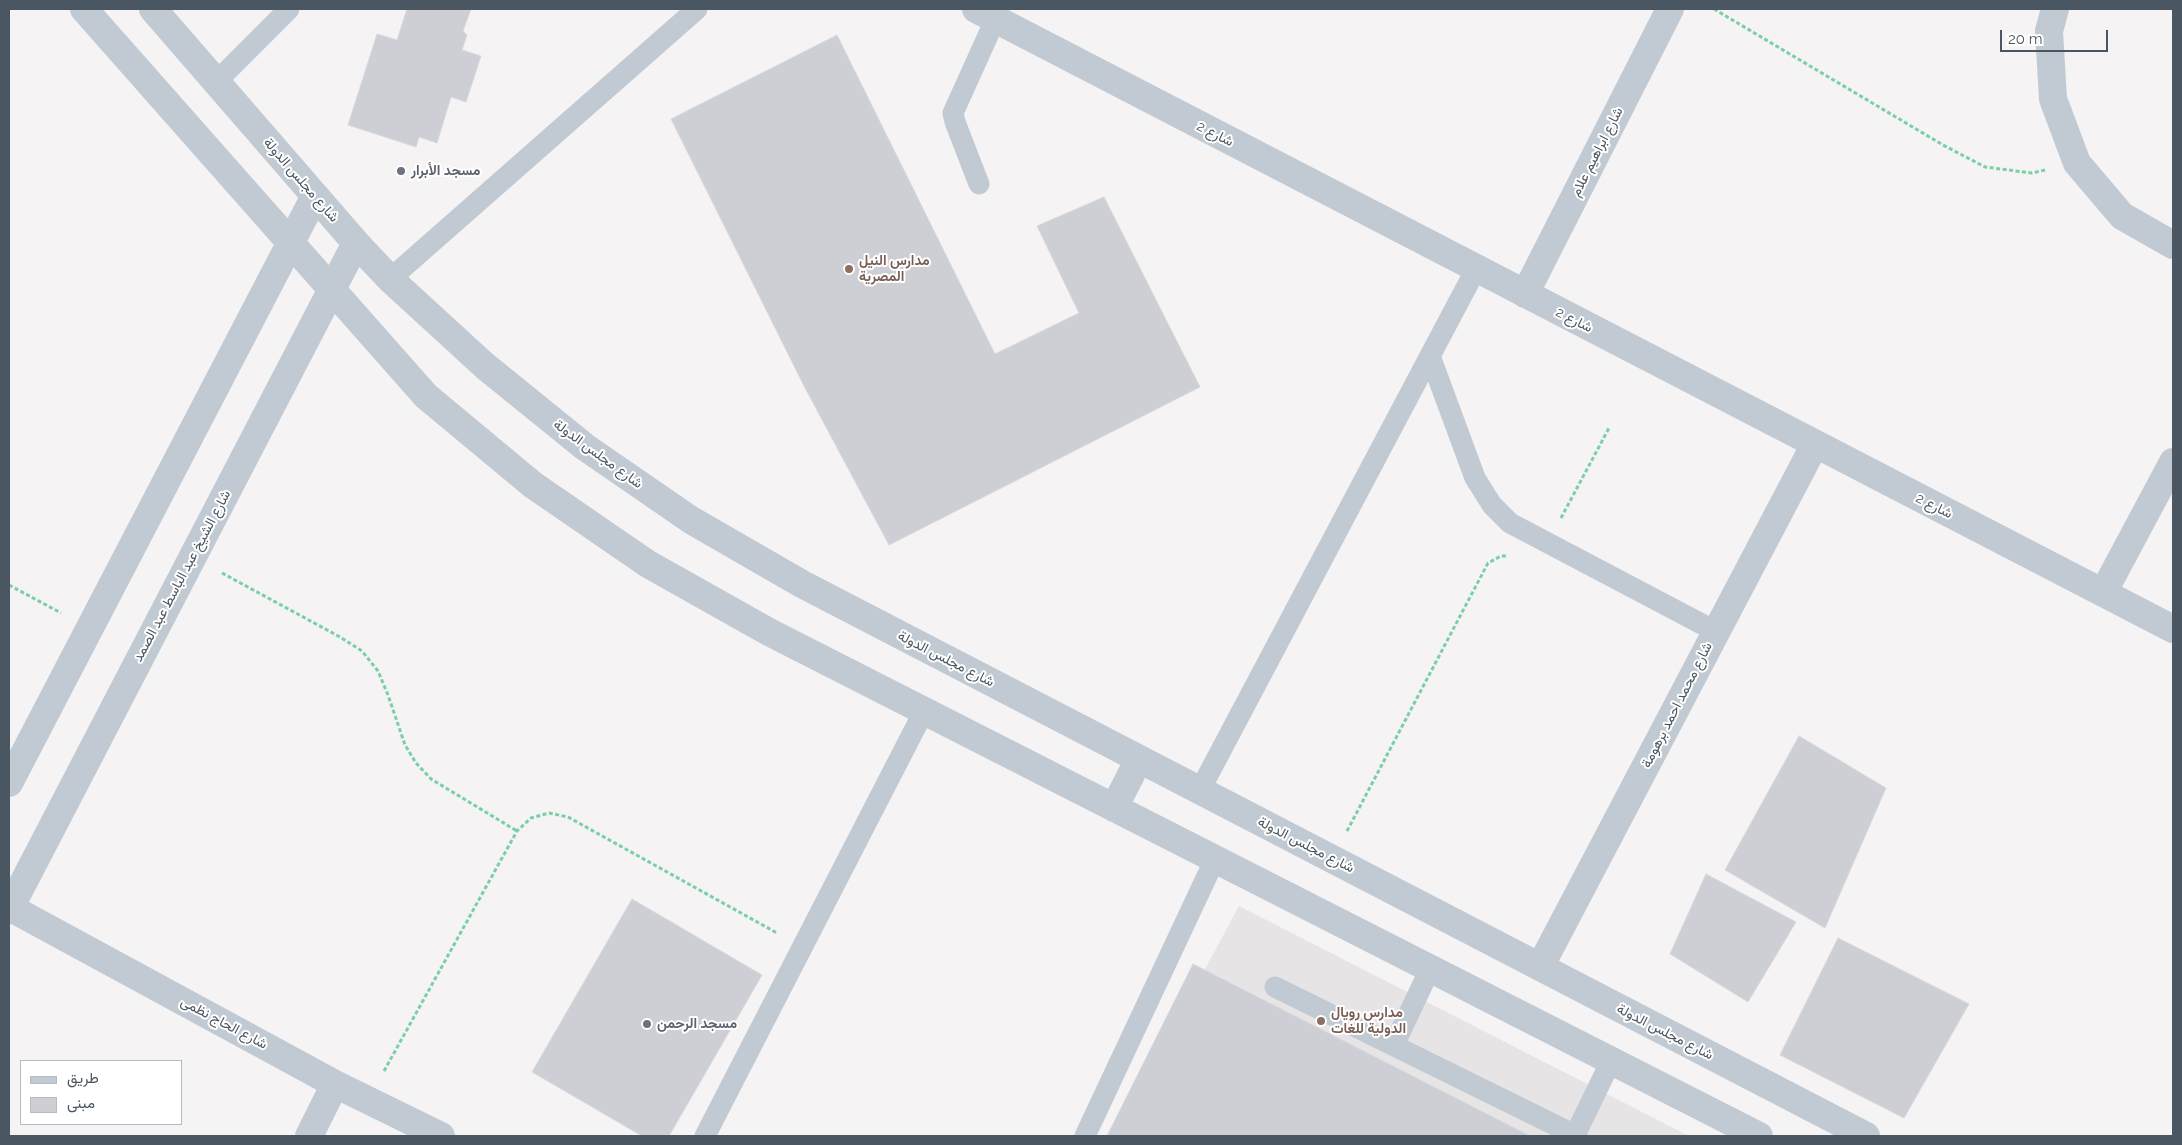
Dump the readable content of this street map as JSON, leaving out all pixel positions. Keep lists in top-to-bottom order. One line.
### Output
{"streets":{"street":["شارع 2","شارع ابراهيم علام","شارع مجلس الدولة","شارع الشيخ عبد الباسط عبد الصمد","شارع محمد احمد برهومة","شارع الحاج نظمى"]},"crossings":[["شارع 2","شارع ابراهيم علام"],["شارع 2","شارع محمد احمد برهومة"],["شارع مجلس الدولة","شارع الشيخ عبد الباسط عبد الصمد"],["شارع مجلس الدولة","شارع محمد احمد برهومة"],["شارع الشيخ عبد الباسط عبد الصمد","شارع الحاج نظمى"]],"places":["مسجد الأبرار","مدارس النيل المصرية","مدارس رويال الدولية للغات","مسجد الرحمن"],"legend":["طريق","مبنى"],"scale_bar":"20 m"}
